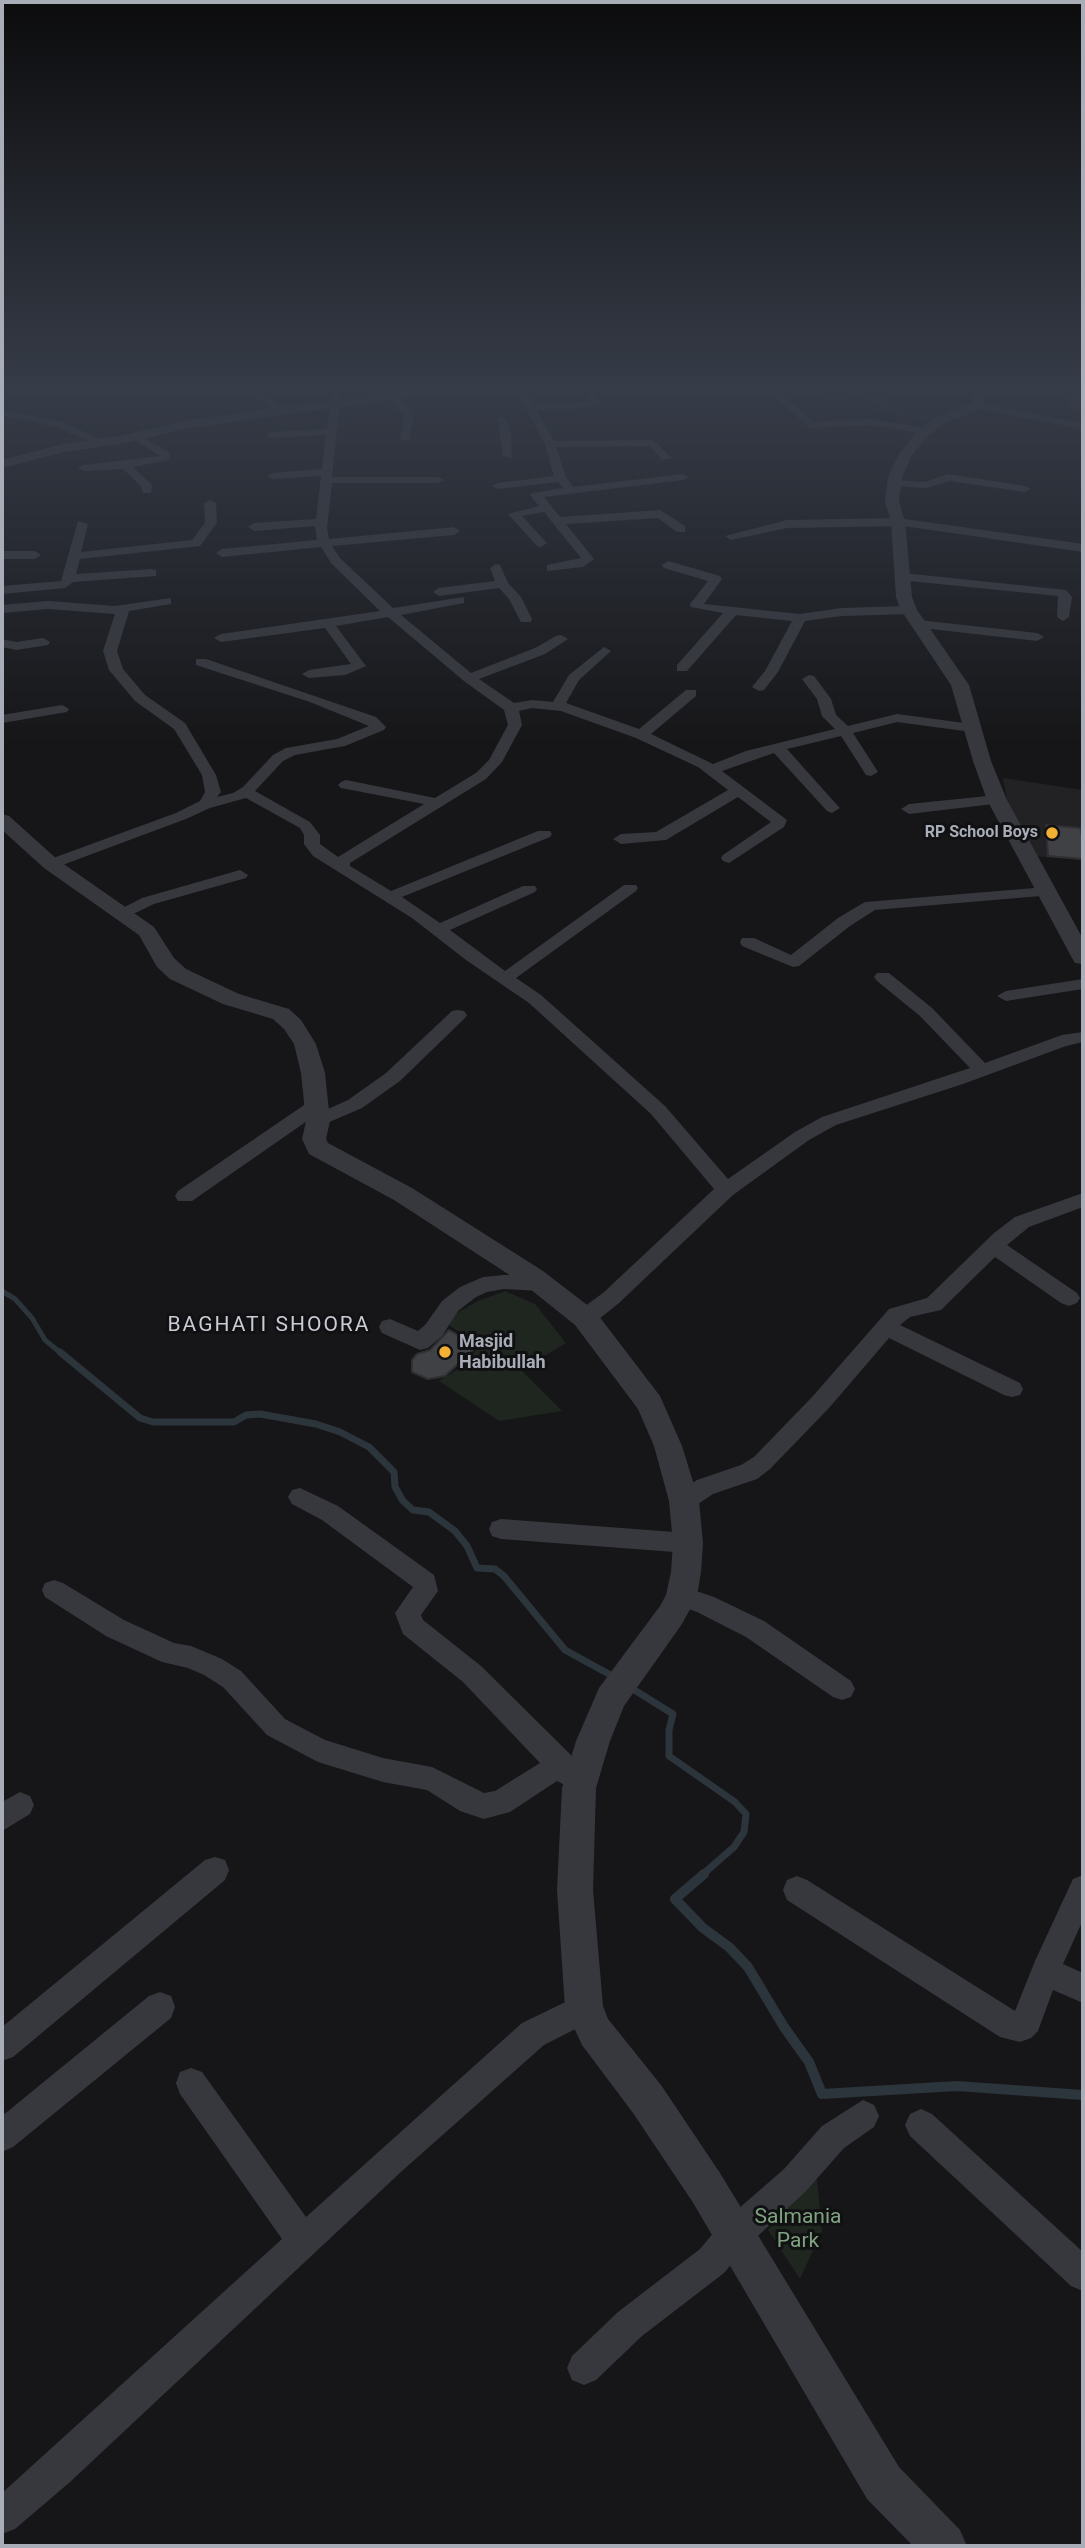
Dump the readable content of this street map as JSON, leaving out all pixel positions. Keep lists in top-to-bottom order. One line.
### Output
{"districts":["BAGHATI SHOORA"],"parks":["Salmania Park"],"places":["RP School Boys","Masjid Habibullah"]}
